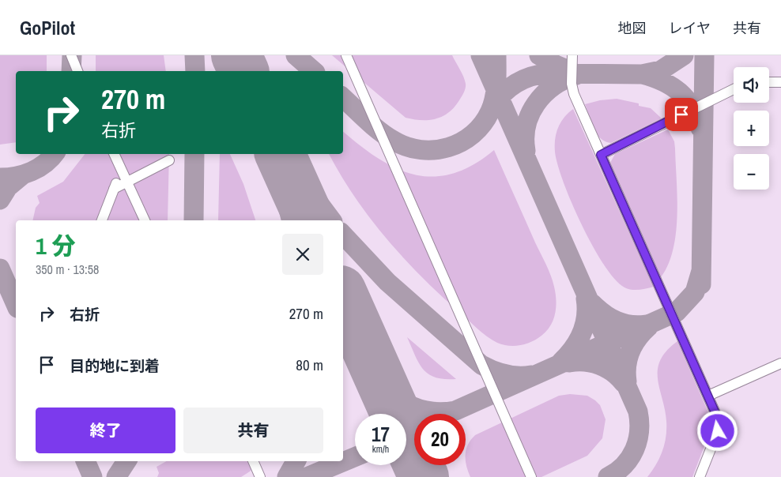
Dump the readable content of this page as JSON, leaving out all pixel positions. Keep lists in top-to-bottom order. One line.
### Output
{"page":{"header":"GoPilot","nav":["地図","レイヤ","共有"],"map_buttons":["+","−"],"turn":["270 m","右折"],"heading":["1 分","350 m · 13:58"],"list":[{"name":"右折","value":"270 m"},{"name":"目的地に到着","value":"80 m"}],"buttons":["終了","共有"],"speed":"17 km/h","limit":"20"}}
